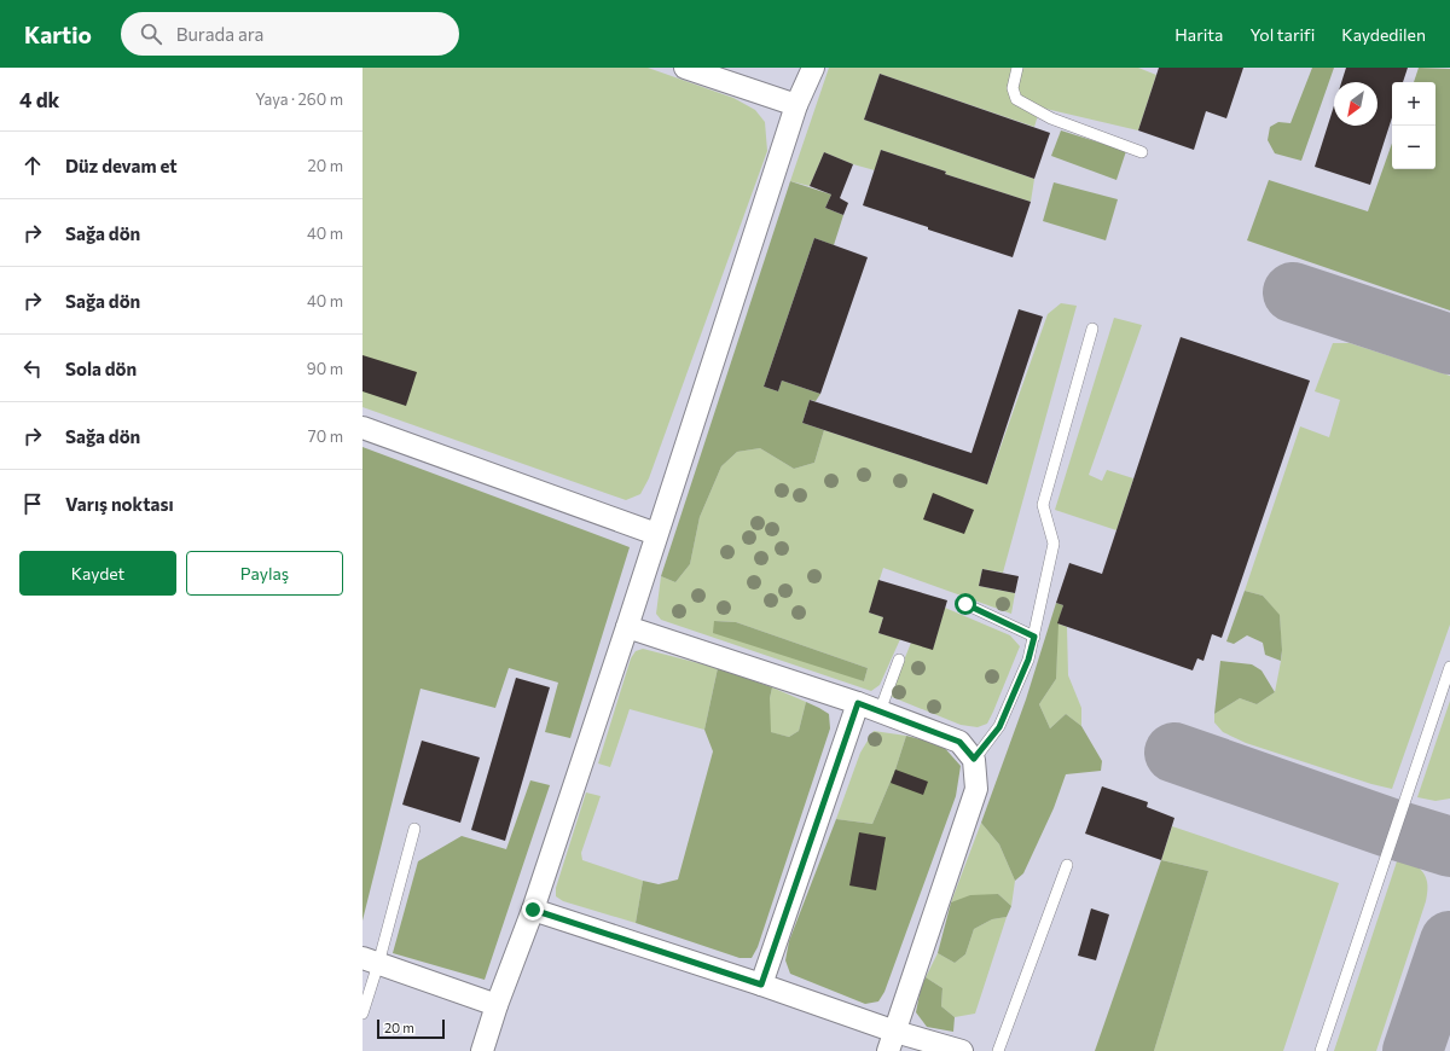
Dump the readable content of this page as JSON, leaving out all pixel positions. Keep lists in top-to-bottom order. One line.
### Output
{"scale_bar":"20 m","north":"bottom left","page":{"header":"Kartio","search":"Burada ara","nav":["Harita","Yol tarifi","Kaydedilen"],"heading":["4 dk","Yaya · 260 m"],"map_buttons":["+","−"],"list":[["Düz devam et","20 m"],["Sağa dön","40 m"],["Sağa dön","40 m"],["Sola dön","90 m"],["Sağa dön","70 m"],"Varış noktası"],"buttons":["Kaydet","Paylaş"],"scale":"20 m"}}
